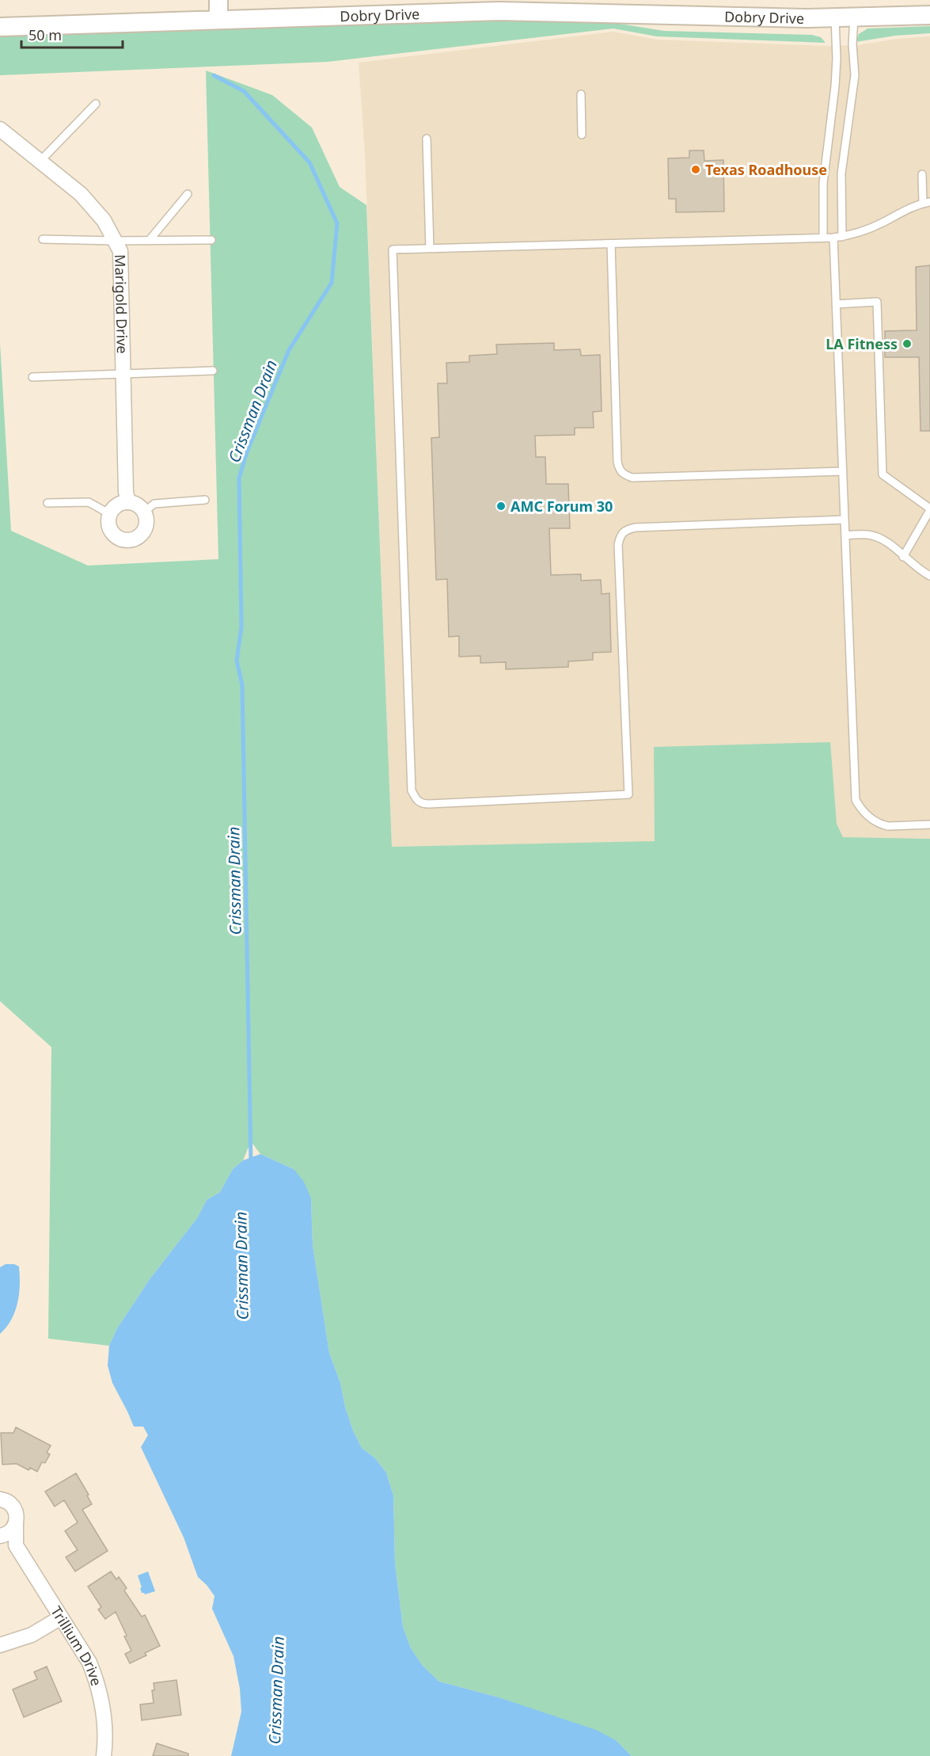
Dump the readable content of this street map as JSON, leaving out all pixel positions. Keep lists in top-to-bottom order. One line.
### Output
{"streets":{"street":["Dobry Drive","Marigold Drive","Trillium Drive"]},"water":["Crissman Drain"],"places":["Texas Roadhouse","LA Fitness","AMC Forum 30"],"scale_bar":"50 m"}
